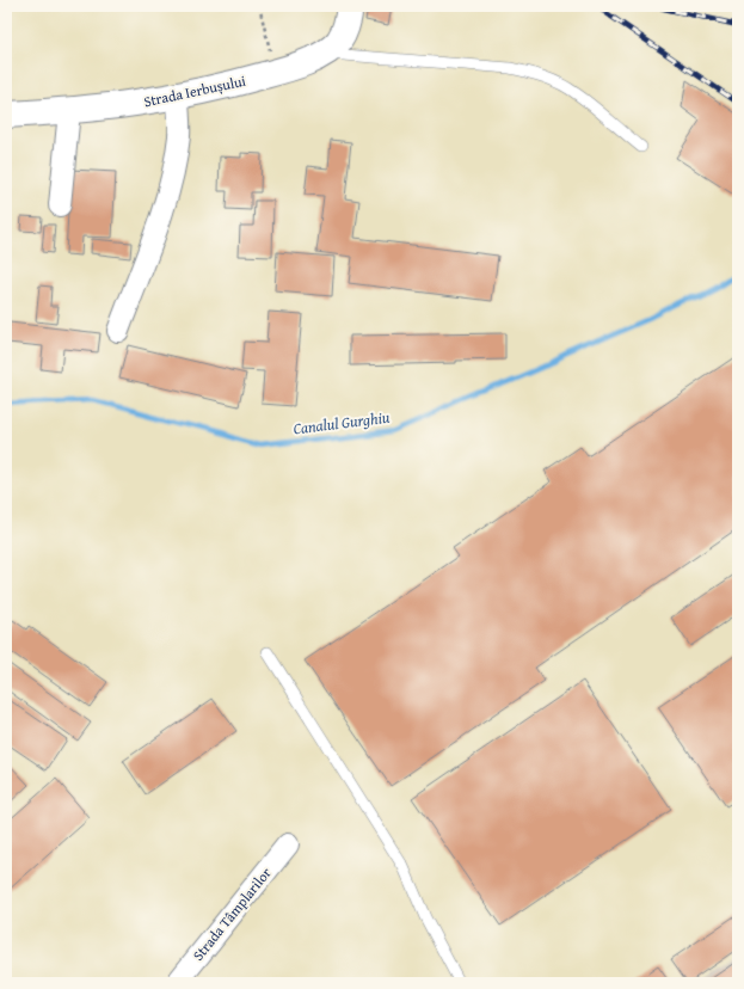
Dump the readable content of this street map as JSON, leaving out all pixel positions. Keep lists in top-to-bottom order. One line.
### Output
{"streets":{"main road":["Strada Ierbușului"],"street":["Strada Tâmplarilor"]},"water":["Canalul Gurghiu"]}
